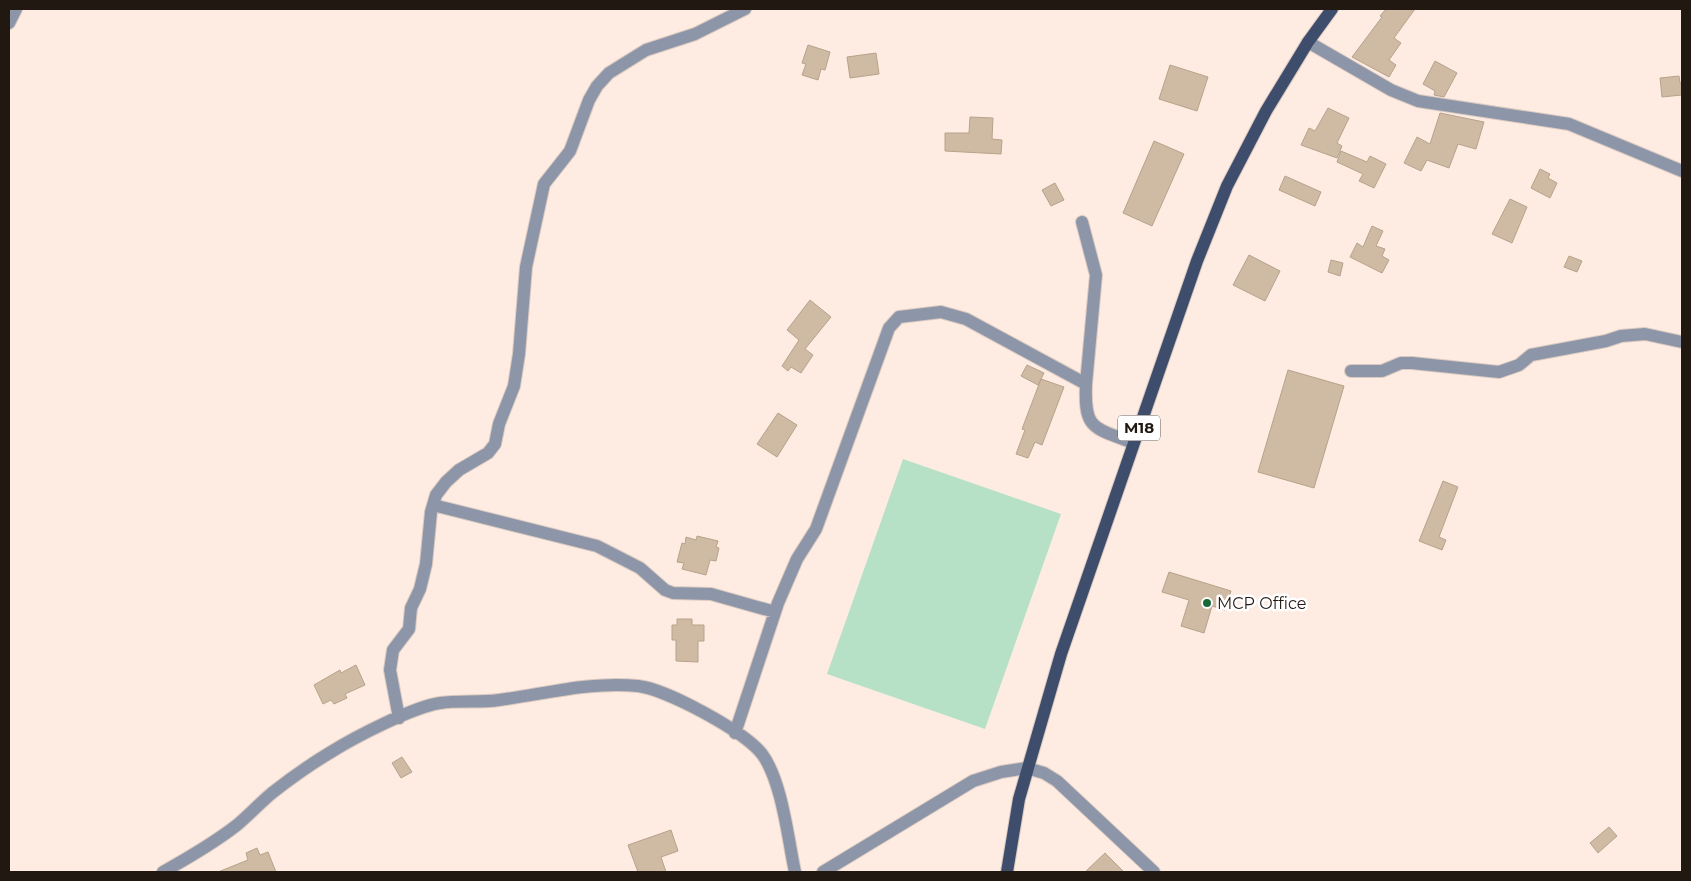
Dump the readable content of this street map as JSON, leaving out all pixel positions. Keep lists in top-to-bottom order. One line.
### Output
{"streets":{"main road":["M18"]},"places":["MCP Office"]}
